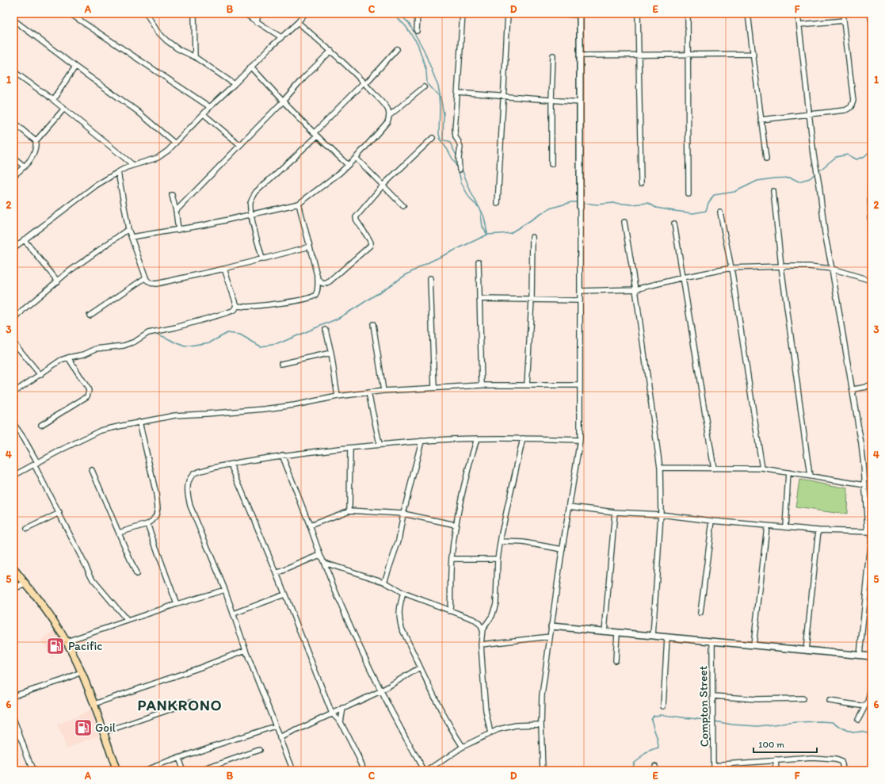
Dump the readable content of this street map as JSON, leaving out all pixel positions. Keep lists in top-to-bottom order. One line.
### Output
{"streets":{"street":["Compton Street"]},"districts":["PANKRONO"],"places":{"fuel station":["Pacific","Goil"]},"scale_bar":"100 m","grid":{"columns":["A","B","C","D","E","F"],"rows":["1","2","3","4","5","6"]}}
